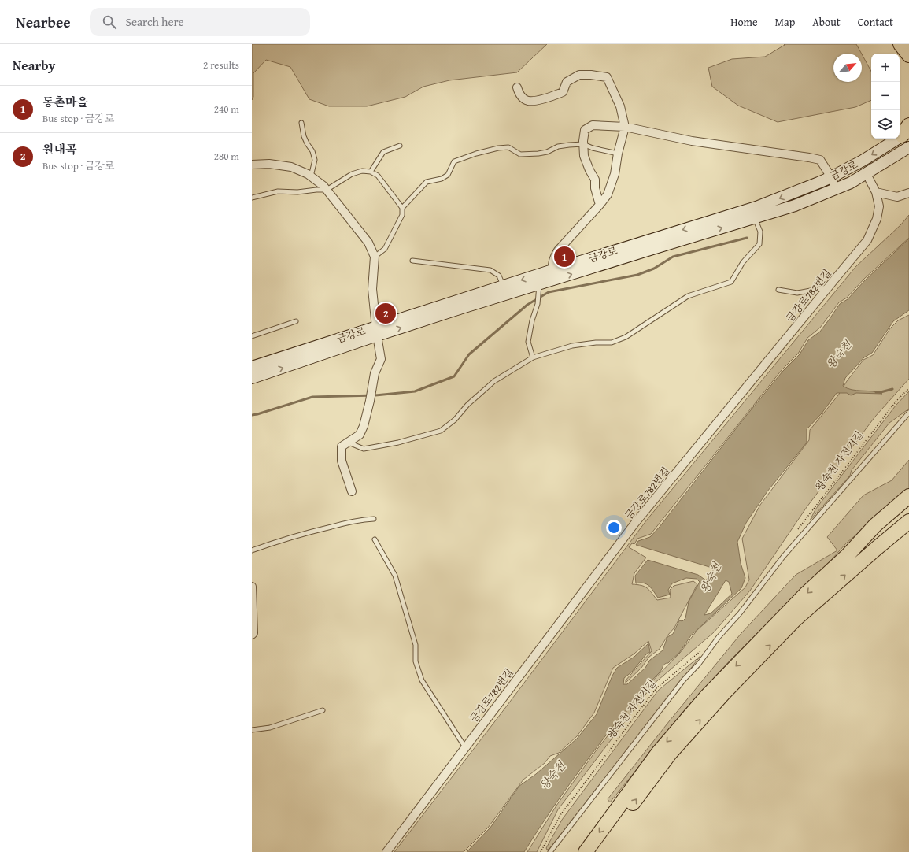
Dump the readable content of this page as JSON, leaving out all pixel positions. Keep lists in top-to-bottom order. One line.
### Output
{"streets":{"street":["금강로","금강로782번길"],"path":["왕숙천 자전거길"]},"crossings":[["금강로","금강로782번길"]],"water":["왕숙천"],"north":"top right","page":{"header":"Nearbee","search":"Search here","nav":["Home","Map","About","Contact"],"heading":["Nearby","2 results"],"map_buttons":["+","−"],"list":[{"mark":"1","name":"동촌마을","note":"Bus stop · 금강로","value":"240 m"},{"mark":"2","name":"원내곡","note":"Bus stop · 금강로","value":"280 m"}],"pins":["1","2"]}}
